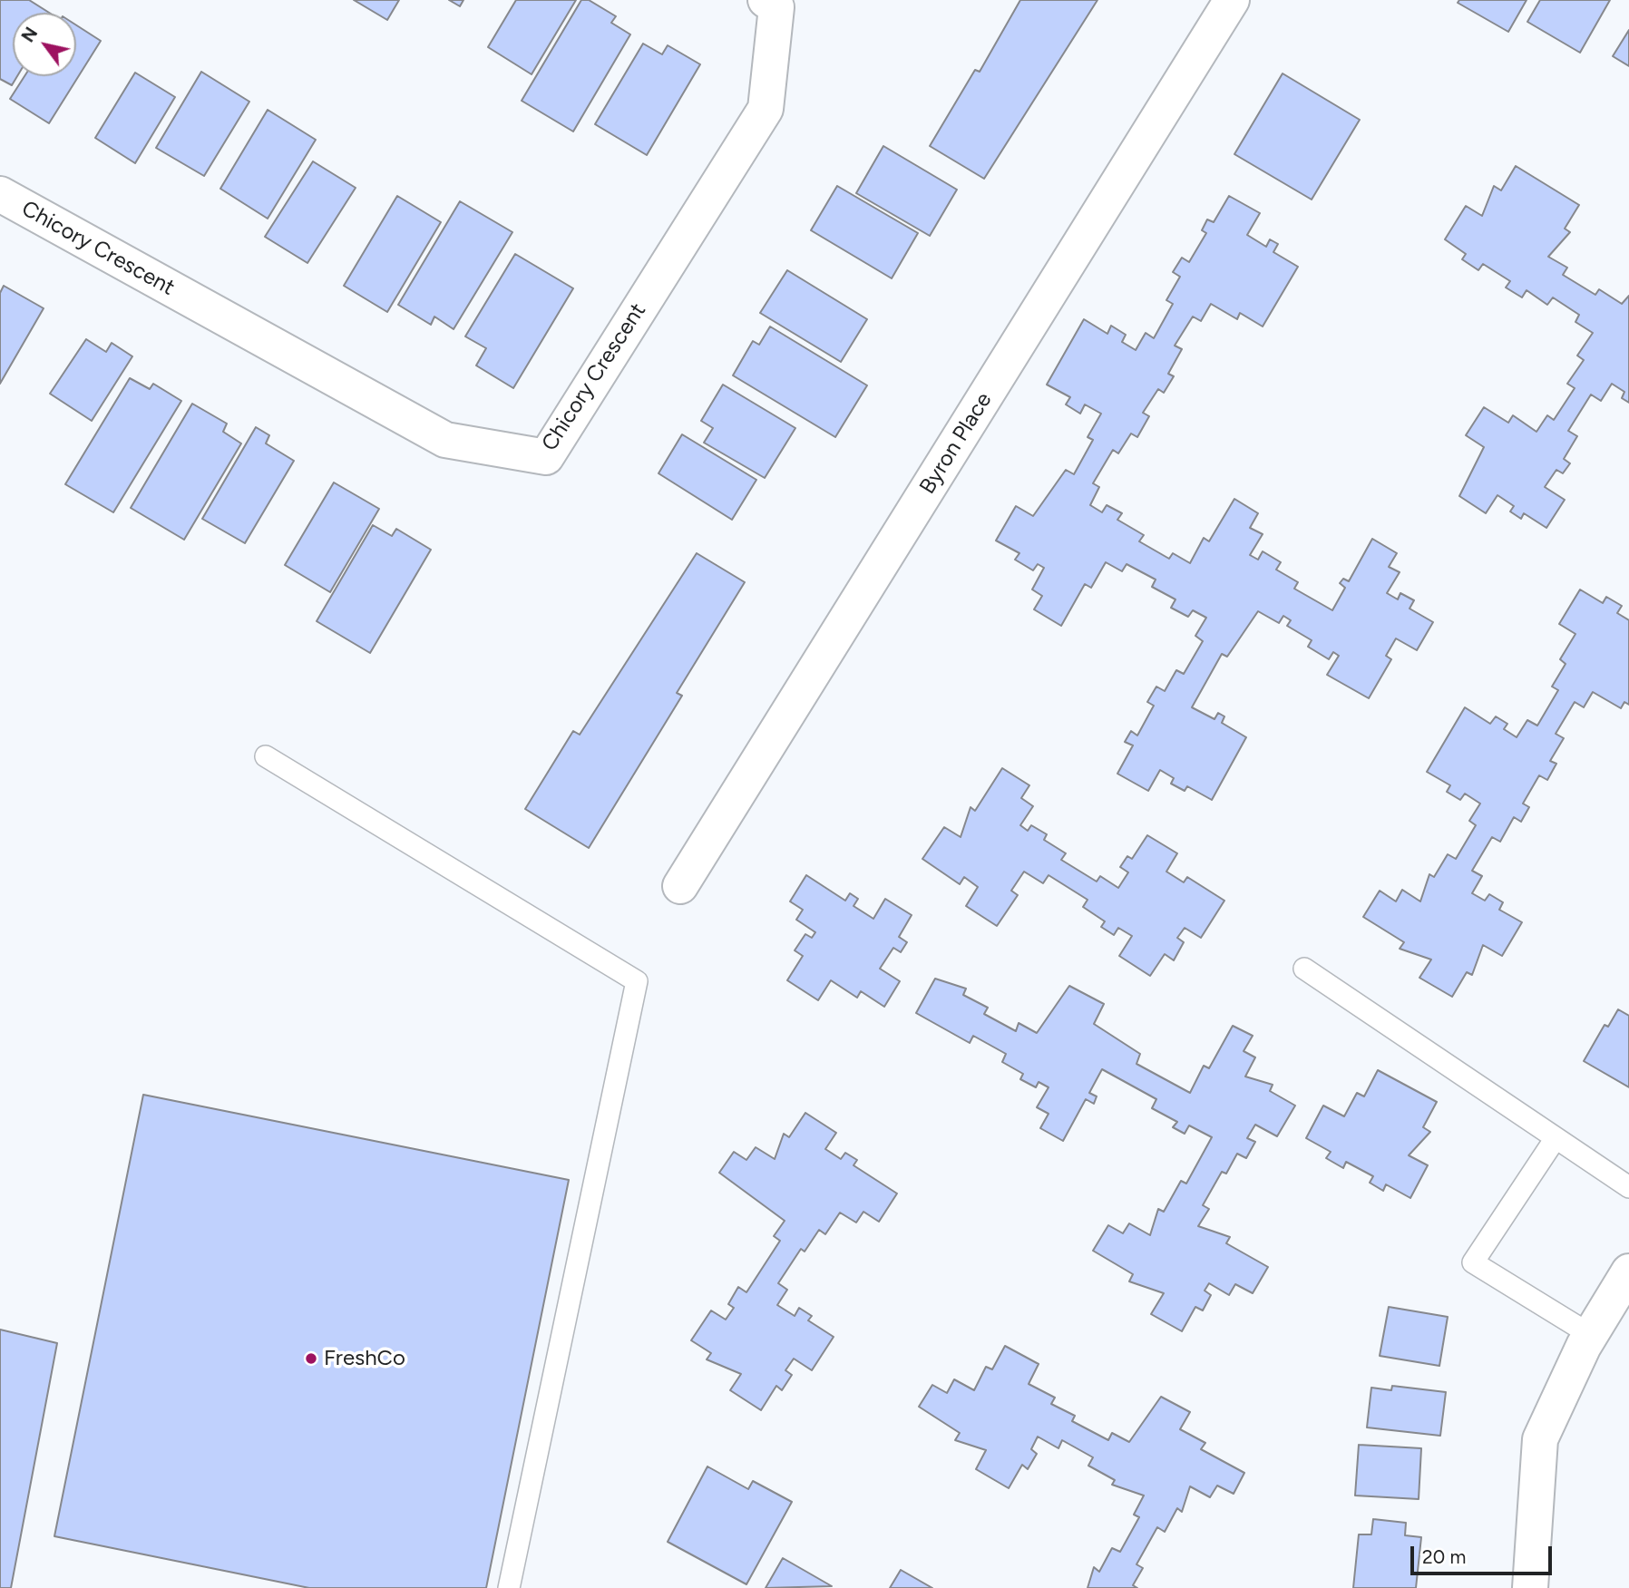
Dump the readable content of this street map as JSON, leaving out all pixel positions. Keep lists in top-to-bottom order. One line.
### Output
{"streets":{"street":["Chicory Crescent","Byron Place"]},"places":["FreshCo"],"scale_bar":"20 m","north":"top left"}
